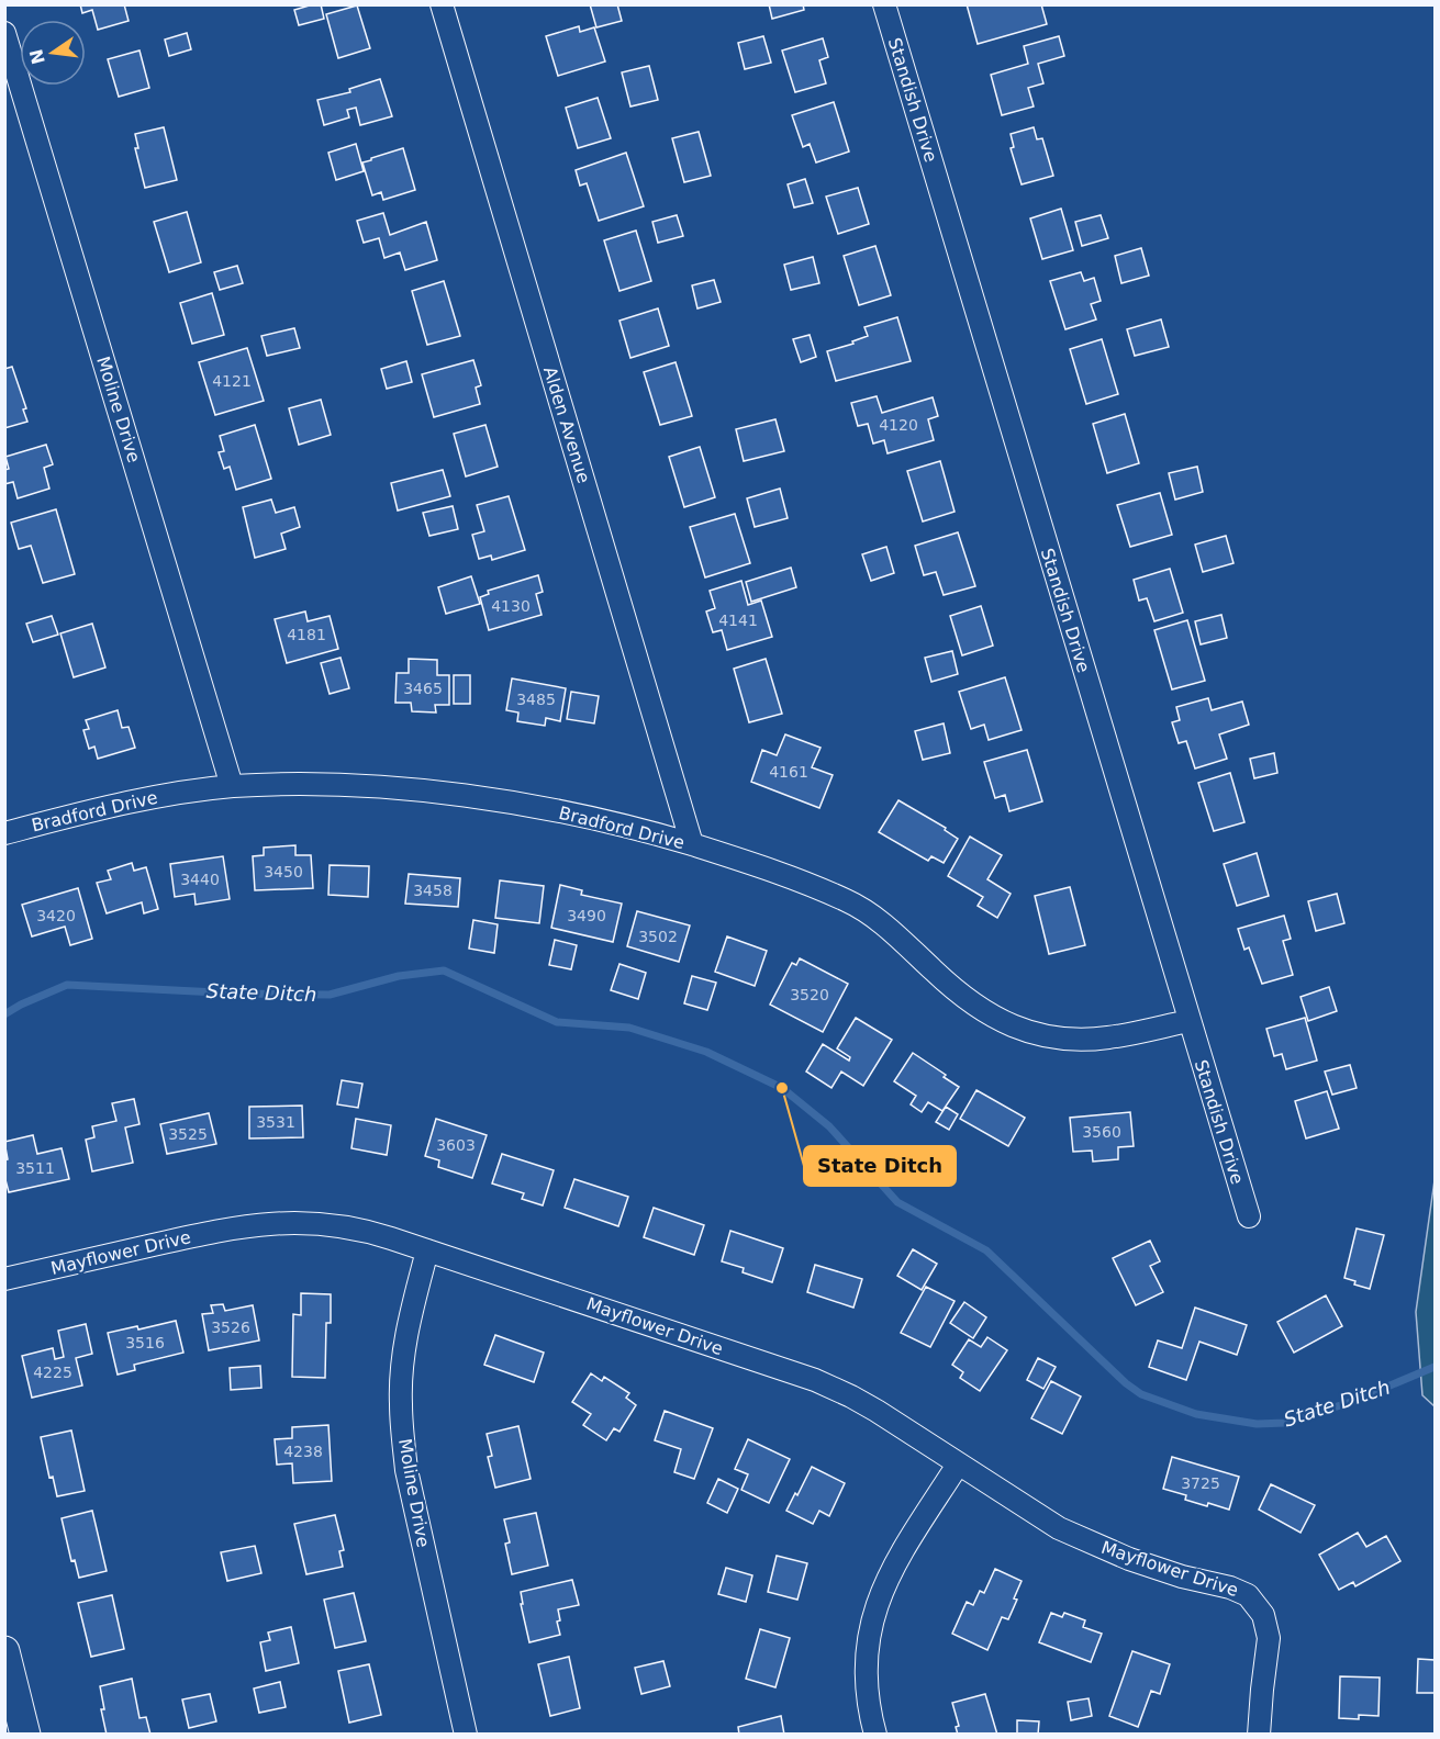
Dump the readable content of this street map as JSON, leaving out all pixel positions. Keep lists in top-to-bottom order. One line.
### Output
{"streets":{"street":["Standish Drive","Moline Drive","Alden Avenue","Bradford Drive","Mayflower Drive"]},"crossings":[["Standish Drive","Bradford Drive"],["Moline Drive","Bradford Drive"],["Moline Drive","Mayflower Drive"],["Alden Avenue","Bradford Drive"]],"water":["State Ditch"],"places":["State Ditch"],"house_numbers":["4121","4120","4130","4141","4181","3465","3485","4161","3450","3440","3458","3420","3490","3502","3520","3531","3560","3525","3603","3511","3526","3516","4225","4238","3725"],"north":"left"}
